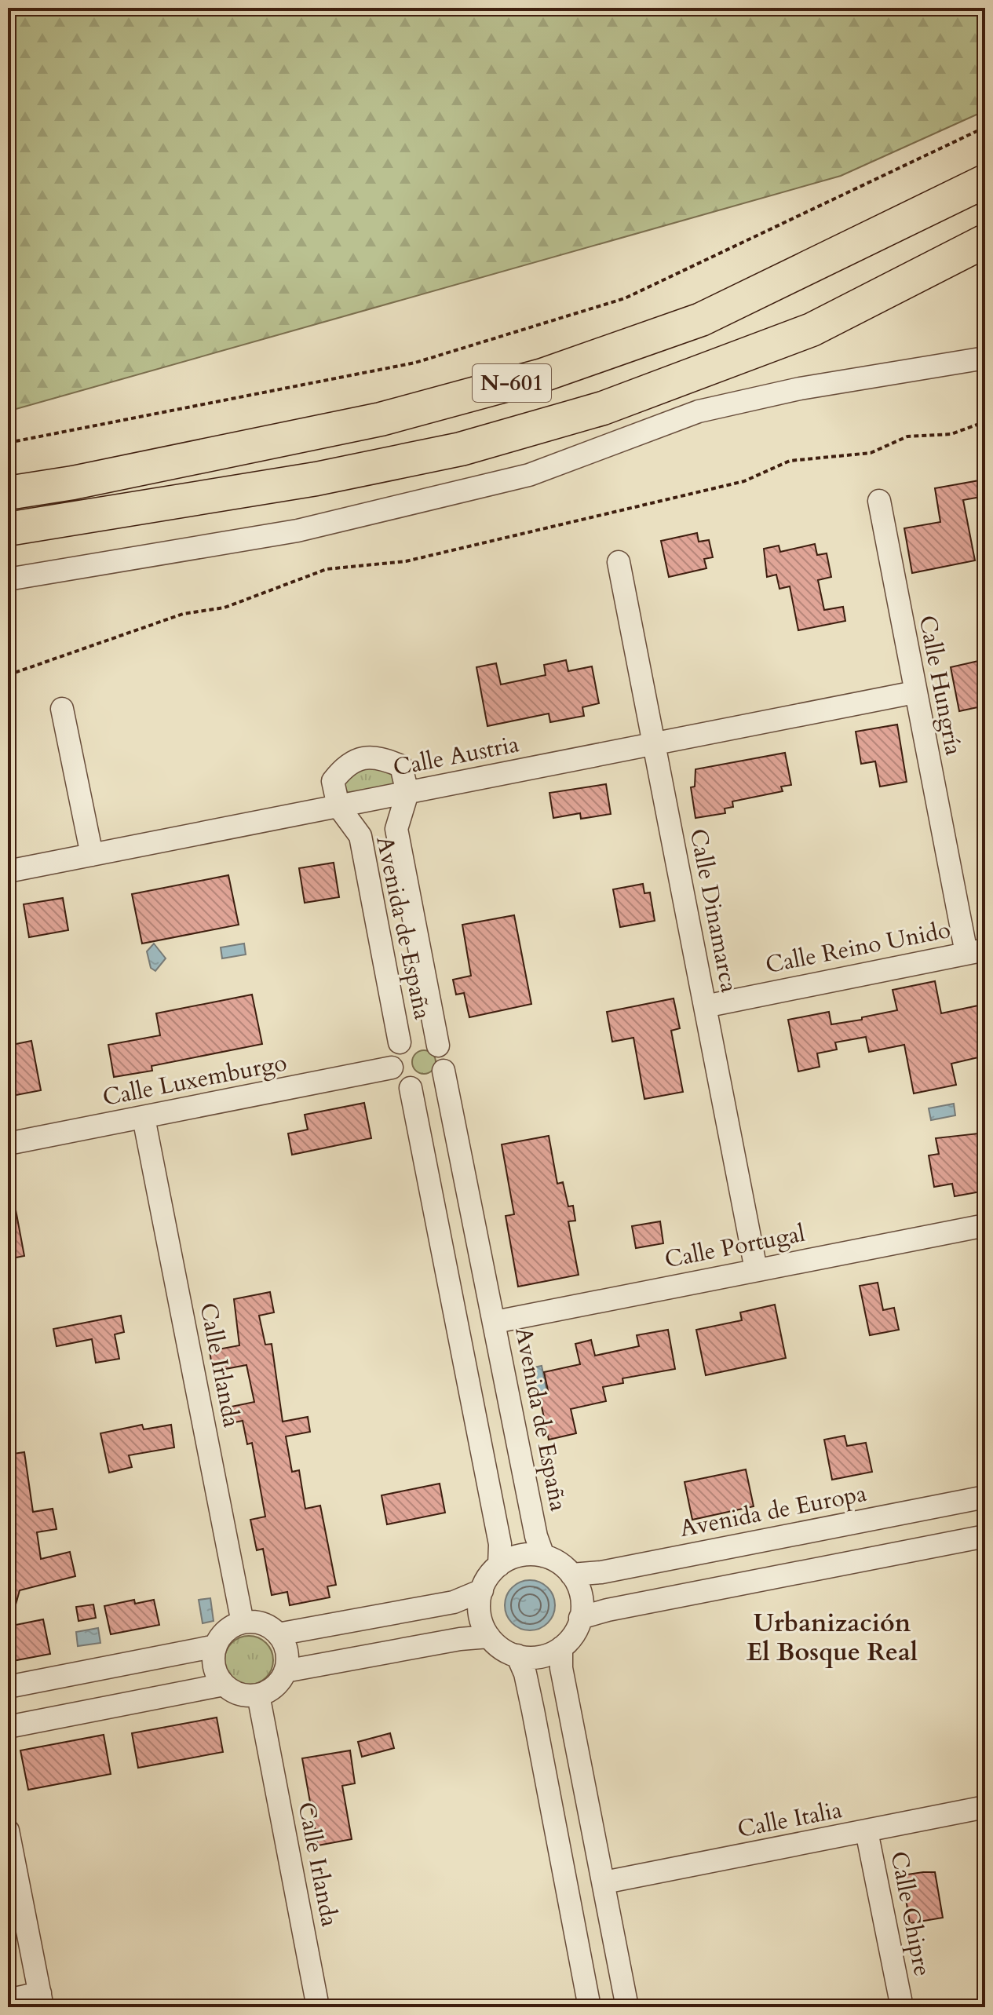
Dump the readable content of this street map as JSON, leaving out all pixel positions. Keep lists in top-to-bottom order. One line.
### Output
{"streets":{"highway":["N-601"],"street":["Calle Hungría","Calle Austria","Calle Dinamarca","Avenida de España","Calle Reino Unido","Calle Luxemburgo","Calle Portugal","Calle Irlanda","Avenida de Europa","Calle Italia","Calle Chipre"]},"crossings":[["Calle Hungría","Calle Austria"],["Calle Hungría","Calle Reino Unido"],["Calle Austria","Calle Dinamarca"],["Calle Austria","Avenida de España"],["Calle Dinamarca","Calle Reino Unido"],["Calle Dinamarca","Calle Portugal"],["Avenida de España","Calle Luxemburgo"],["Avenida de España","Calle Portugal"],["Avenida de España","Avenida de Europa"],["Calle Luxemburgo","Calle Irlanda"],["Calle Italia","Calle Chipre"]],"districts":["Urbanización El Bosque Real"]}
